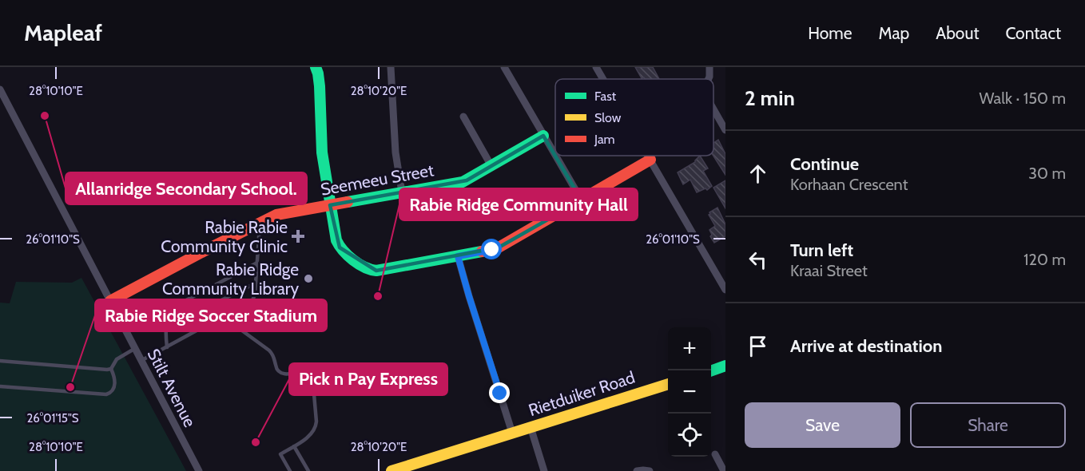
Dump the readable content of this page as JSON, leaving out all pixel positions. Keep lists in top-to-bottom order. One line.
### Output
{"streets":{"street":["Seemeeu Street","Stilt Avenue","Rietduiker Road"]},"crossings":[["Seemeeu Street","Stilt Avenue"]],"places":{"other":["Allanridge Secondary School.","Rabie Ridge Community Library","Rabie Ridge Community Hall","Rabie Ridge Soccer Stadium","Pick n Pay Express"],"health":["Rabie Rabie Community Clinic"]},"legend":["Fast","Slow","Jam"],"page":{"header":"Mapleaf","nav":["Home","Map","About","Contact"],"heading":["2 min","Walk · 150 m"],"list":[["Continue","Korhaan Crescent","30 m"],["Turn left","Kraai Street","120 m"],"Arrive at destination"],"map_buttons":["+","−"],"buttons":["Save","Share"]},"coordinates":["28°10'10\"E","28°10'20\"E","26°01'10\"S","26°01'15\"S"]}
